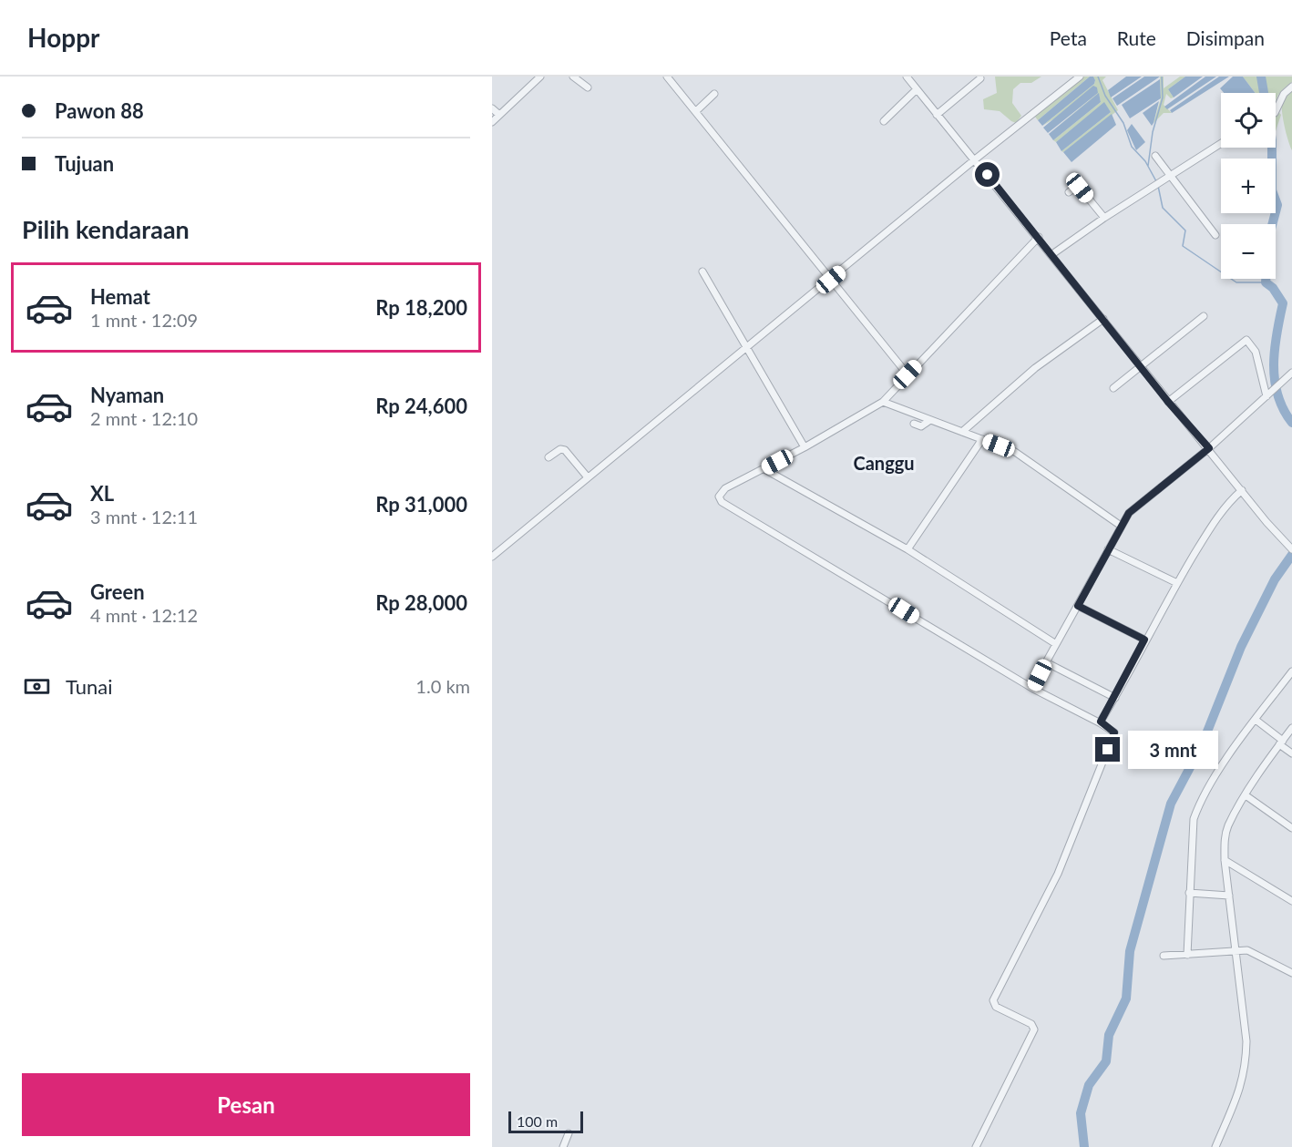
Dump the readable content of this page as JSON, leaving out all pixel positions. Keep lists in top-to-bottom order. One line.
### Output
{"districts":["Canggu"],"scale_bar":"100 m","page":{"header":"Hoppr","nav":["Peta","Rute","Disimpan"],"banner":["Pawon 88","Tujuan"],"map_buttons":["+","−"],"heading":"Pilih kendaraan","list":[{"name":"Hemat","note":"1 mnt · 12:09","value":"Rp 18,200"},{"name":"Nyaman","note":"2 mnt · 12:10","value":"Rp 24,600"},{"name":"XL","note":"3 mnt · 12:11","value":"Rp 31,000"},{"name":"Green","note":"4 mnt · 12:12","value":"Rp 28,000"}],"pay":["Tunai","1.0 km"],"bubble":"3 mnt","buttons":"Pesan","scale":"100 m"}}
